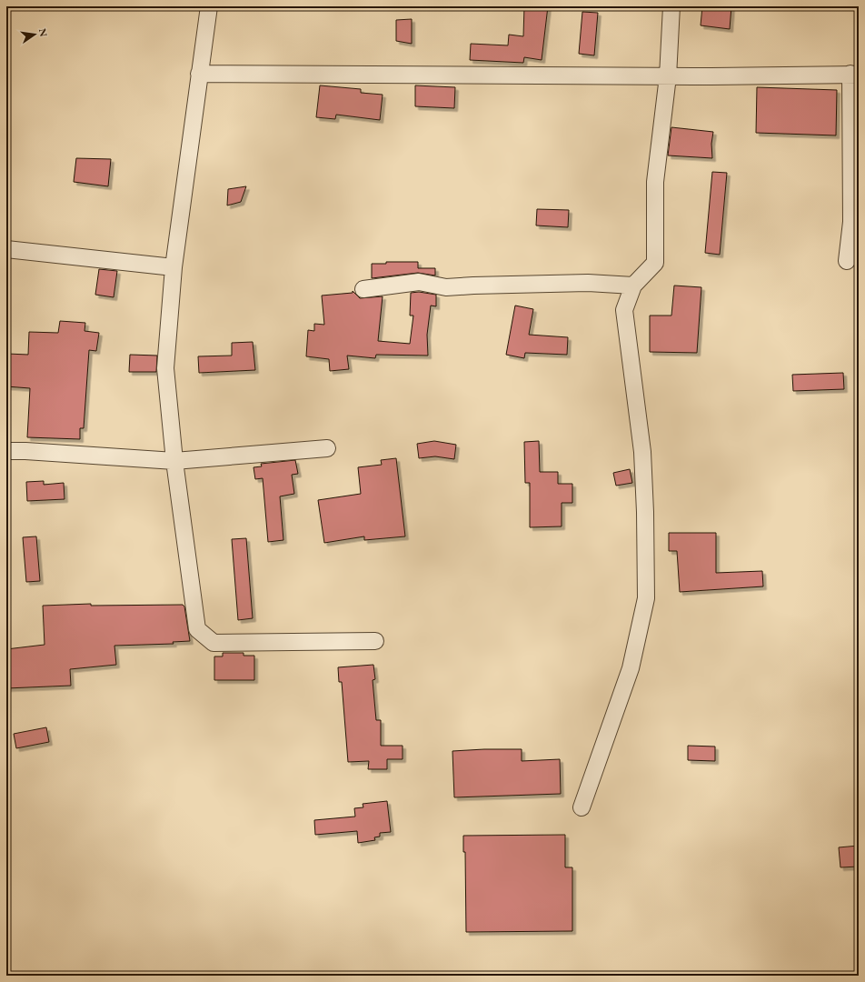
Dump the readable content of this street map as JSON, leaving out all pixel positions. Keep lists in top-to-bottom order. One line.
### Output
{"north":"right"}
